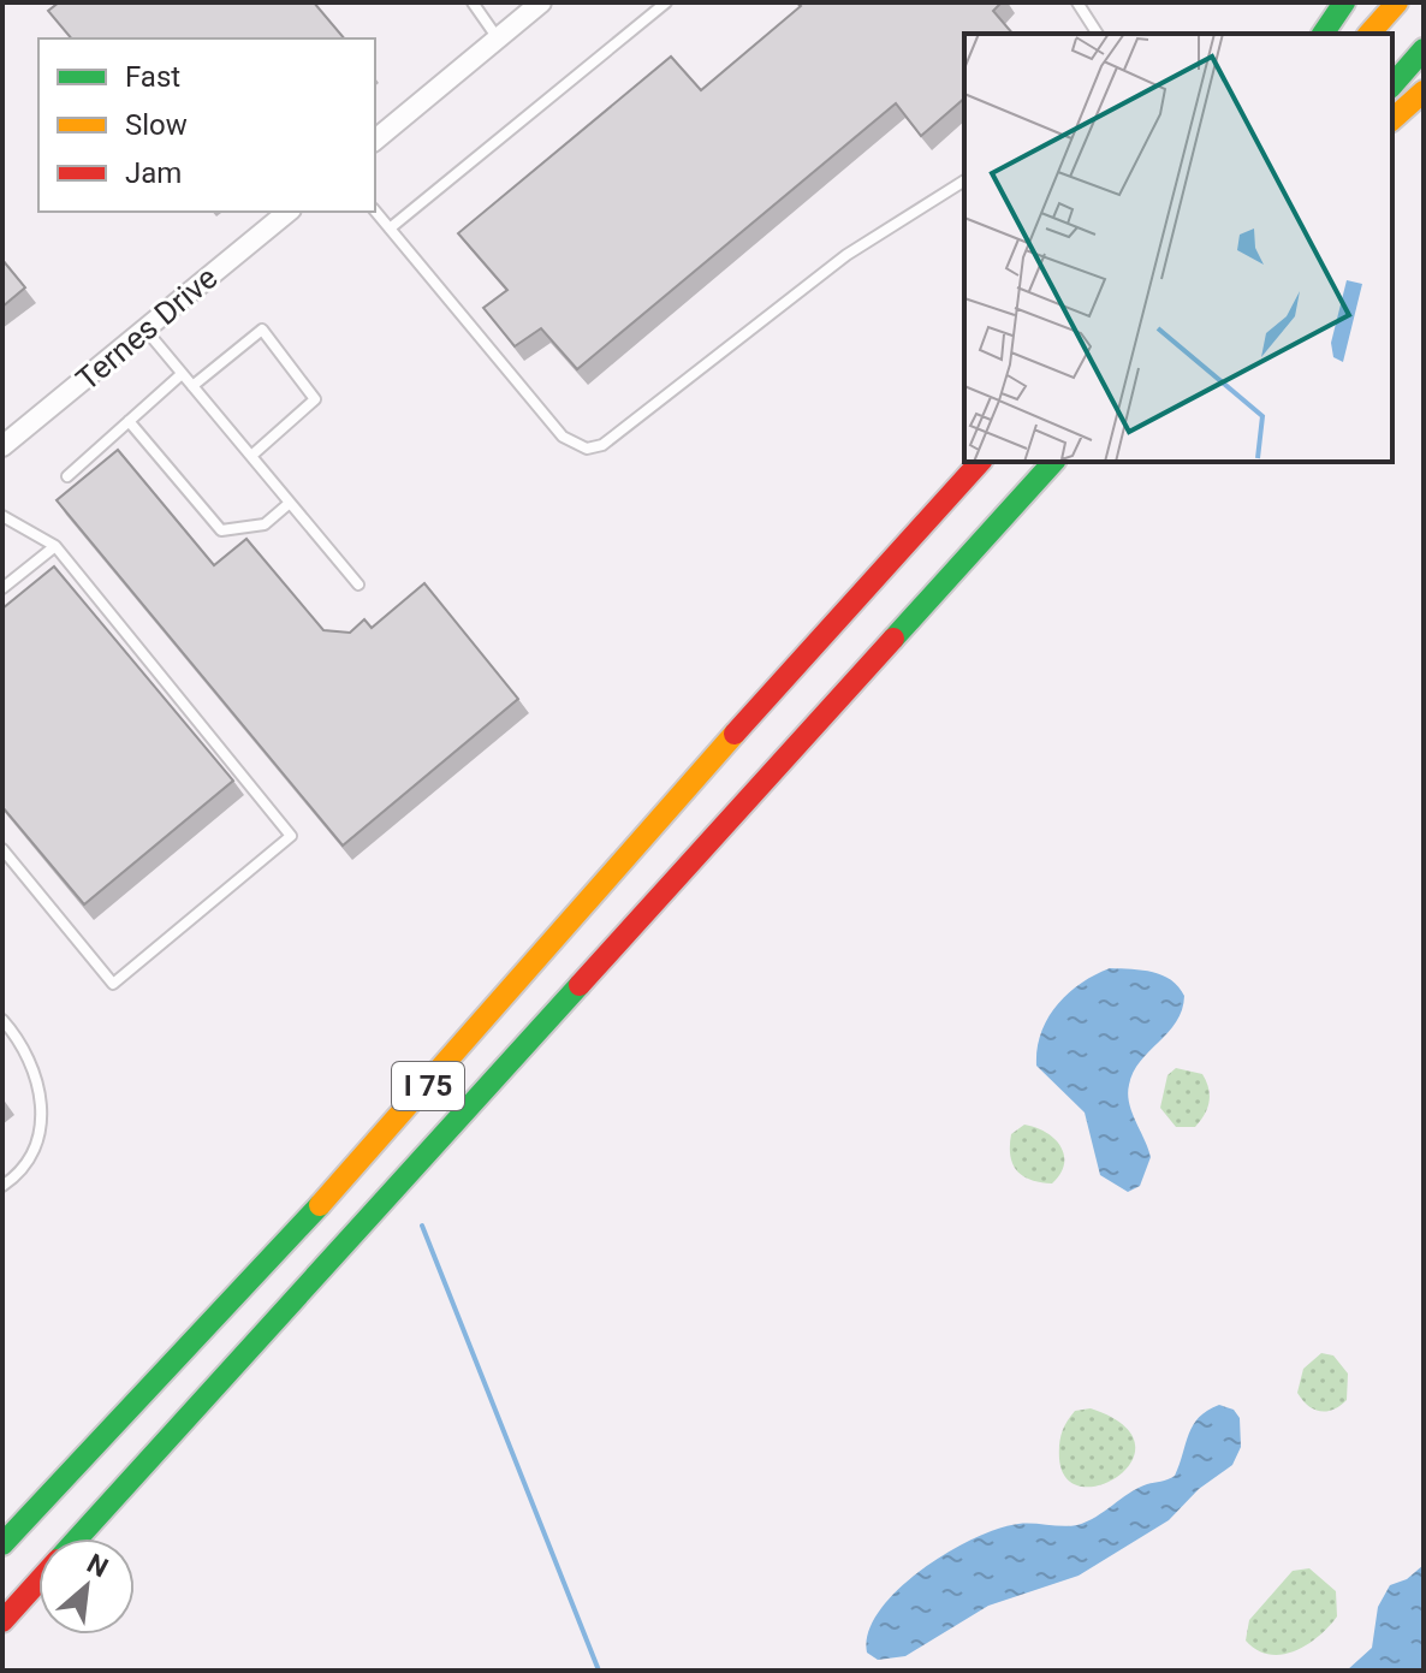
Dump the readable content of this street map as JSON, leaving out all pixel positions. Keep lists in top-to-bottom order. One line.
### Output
{"streets":{"highway":["I 75"],"street":["Ternes Drive"]},"legend":["Fast","Slow","Jam"],"north":"top right"}
